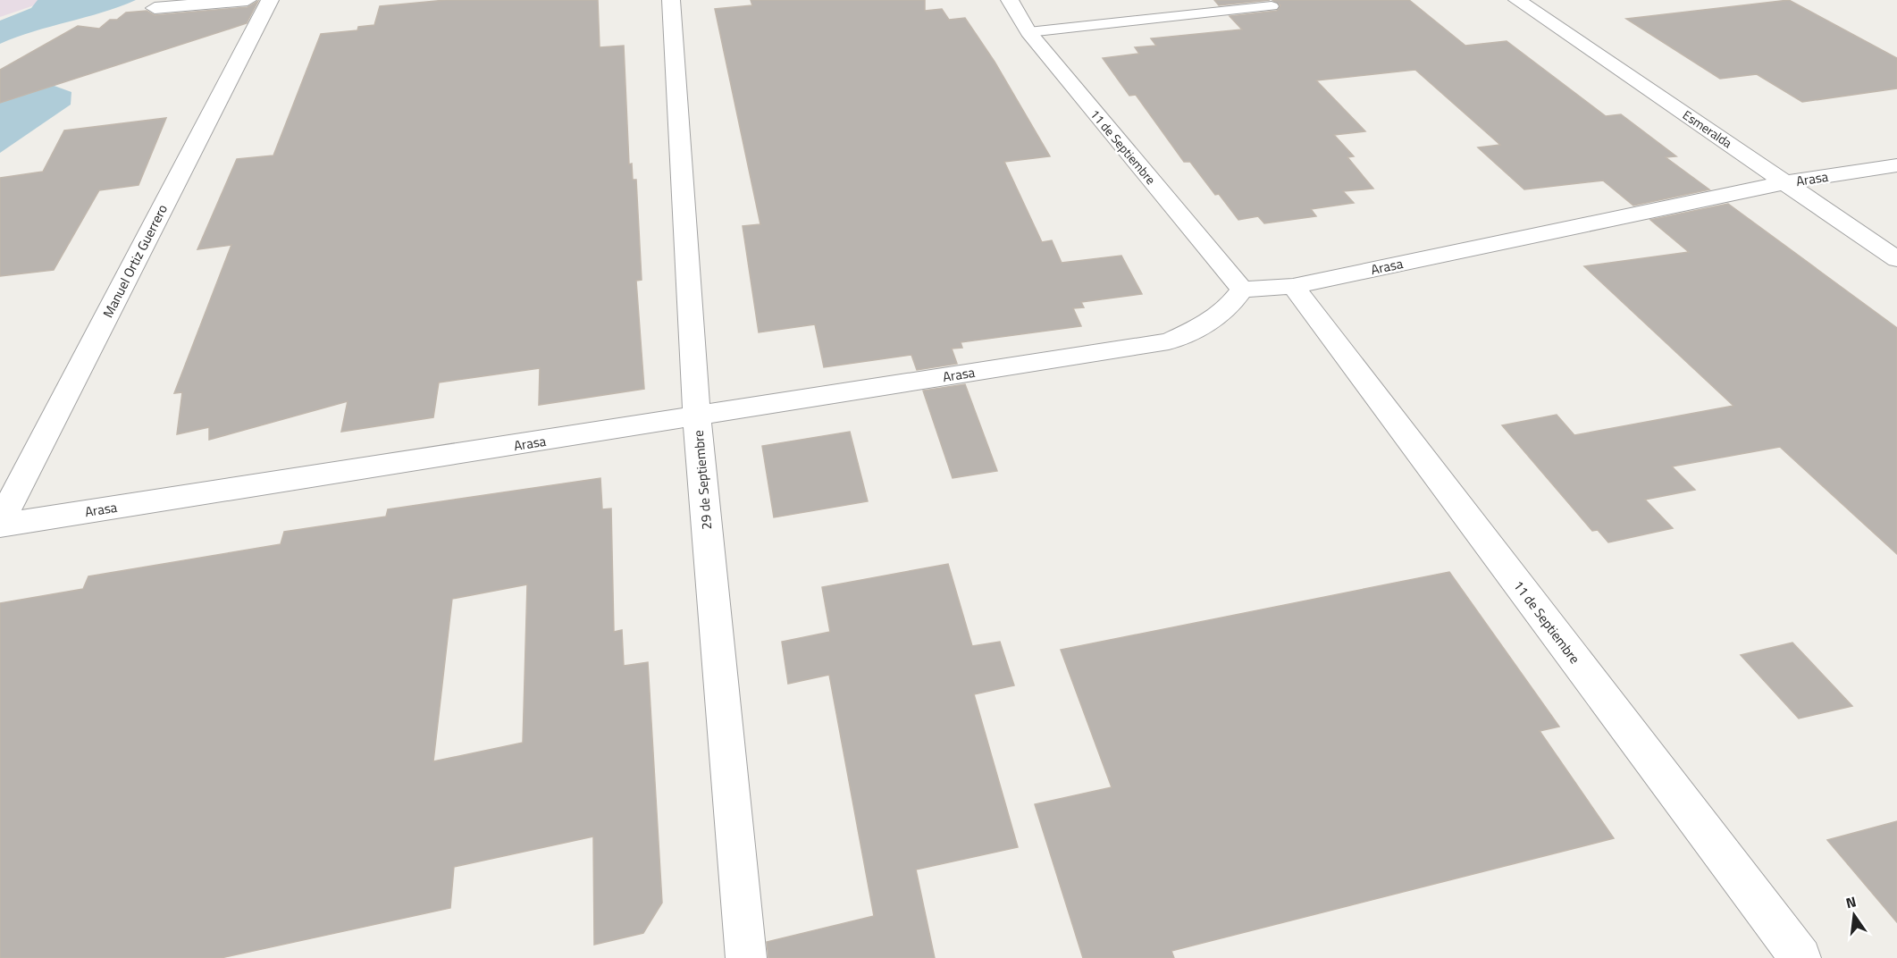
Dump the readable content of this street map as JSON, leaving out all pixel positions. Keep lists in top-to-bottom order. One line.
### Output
{"streets":{"street":["Esmeralda","11 de Septiembre","Arasa","Manuel Ortiz Guerrero","29 de Septiembre"]},"crossings":[["Esmeralda","Arasa"],["11 de Septiembre","Arasa"],["Arasa","Manuel Ortiz Guerrero"],["Arasa","29 de Septiembre"]],"north":"top"}
